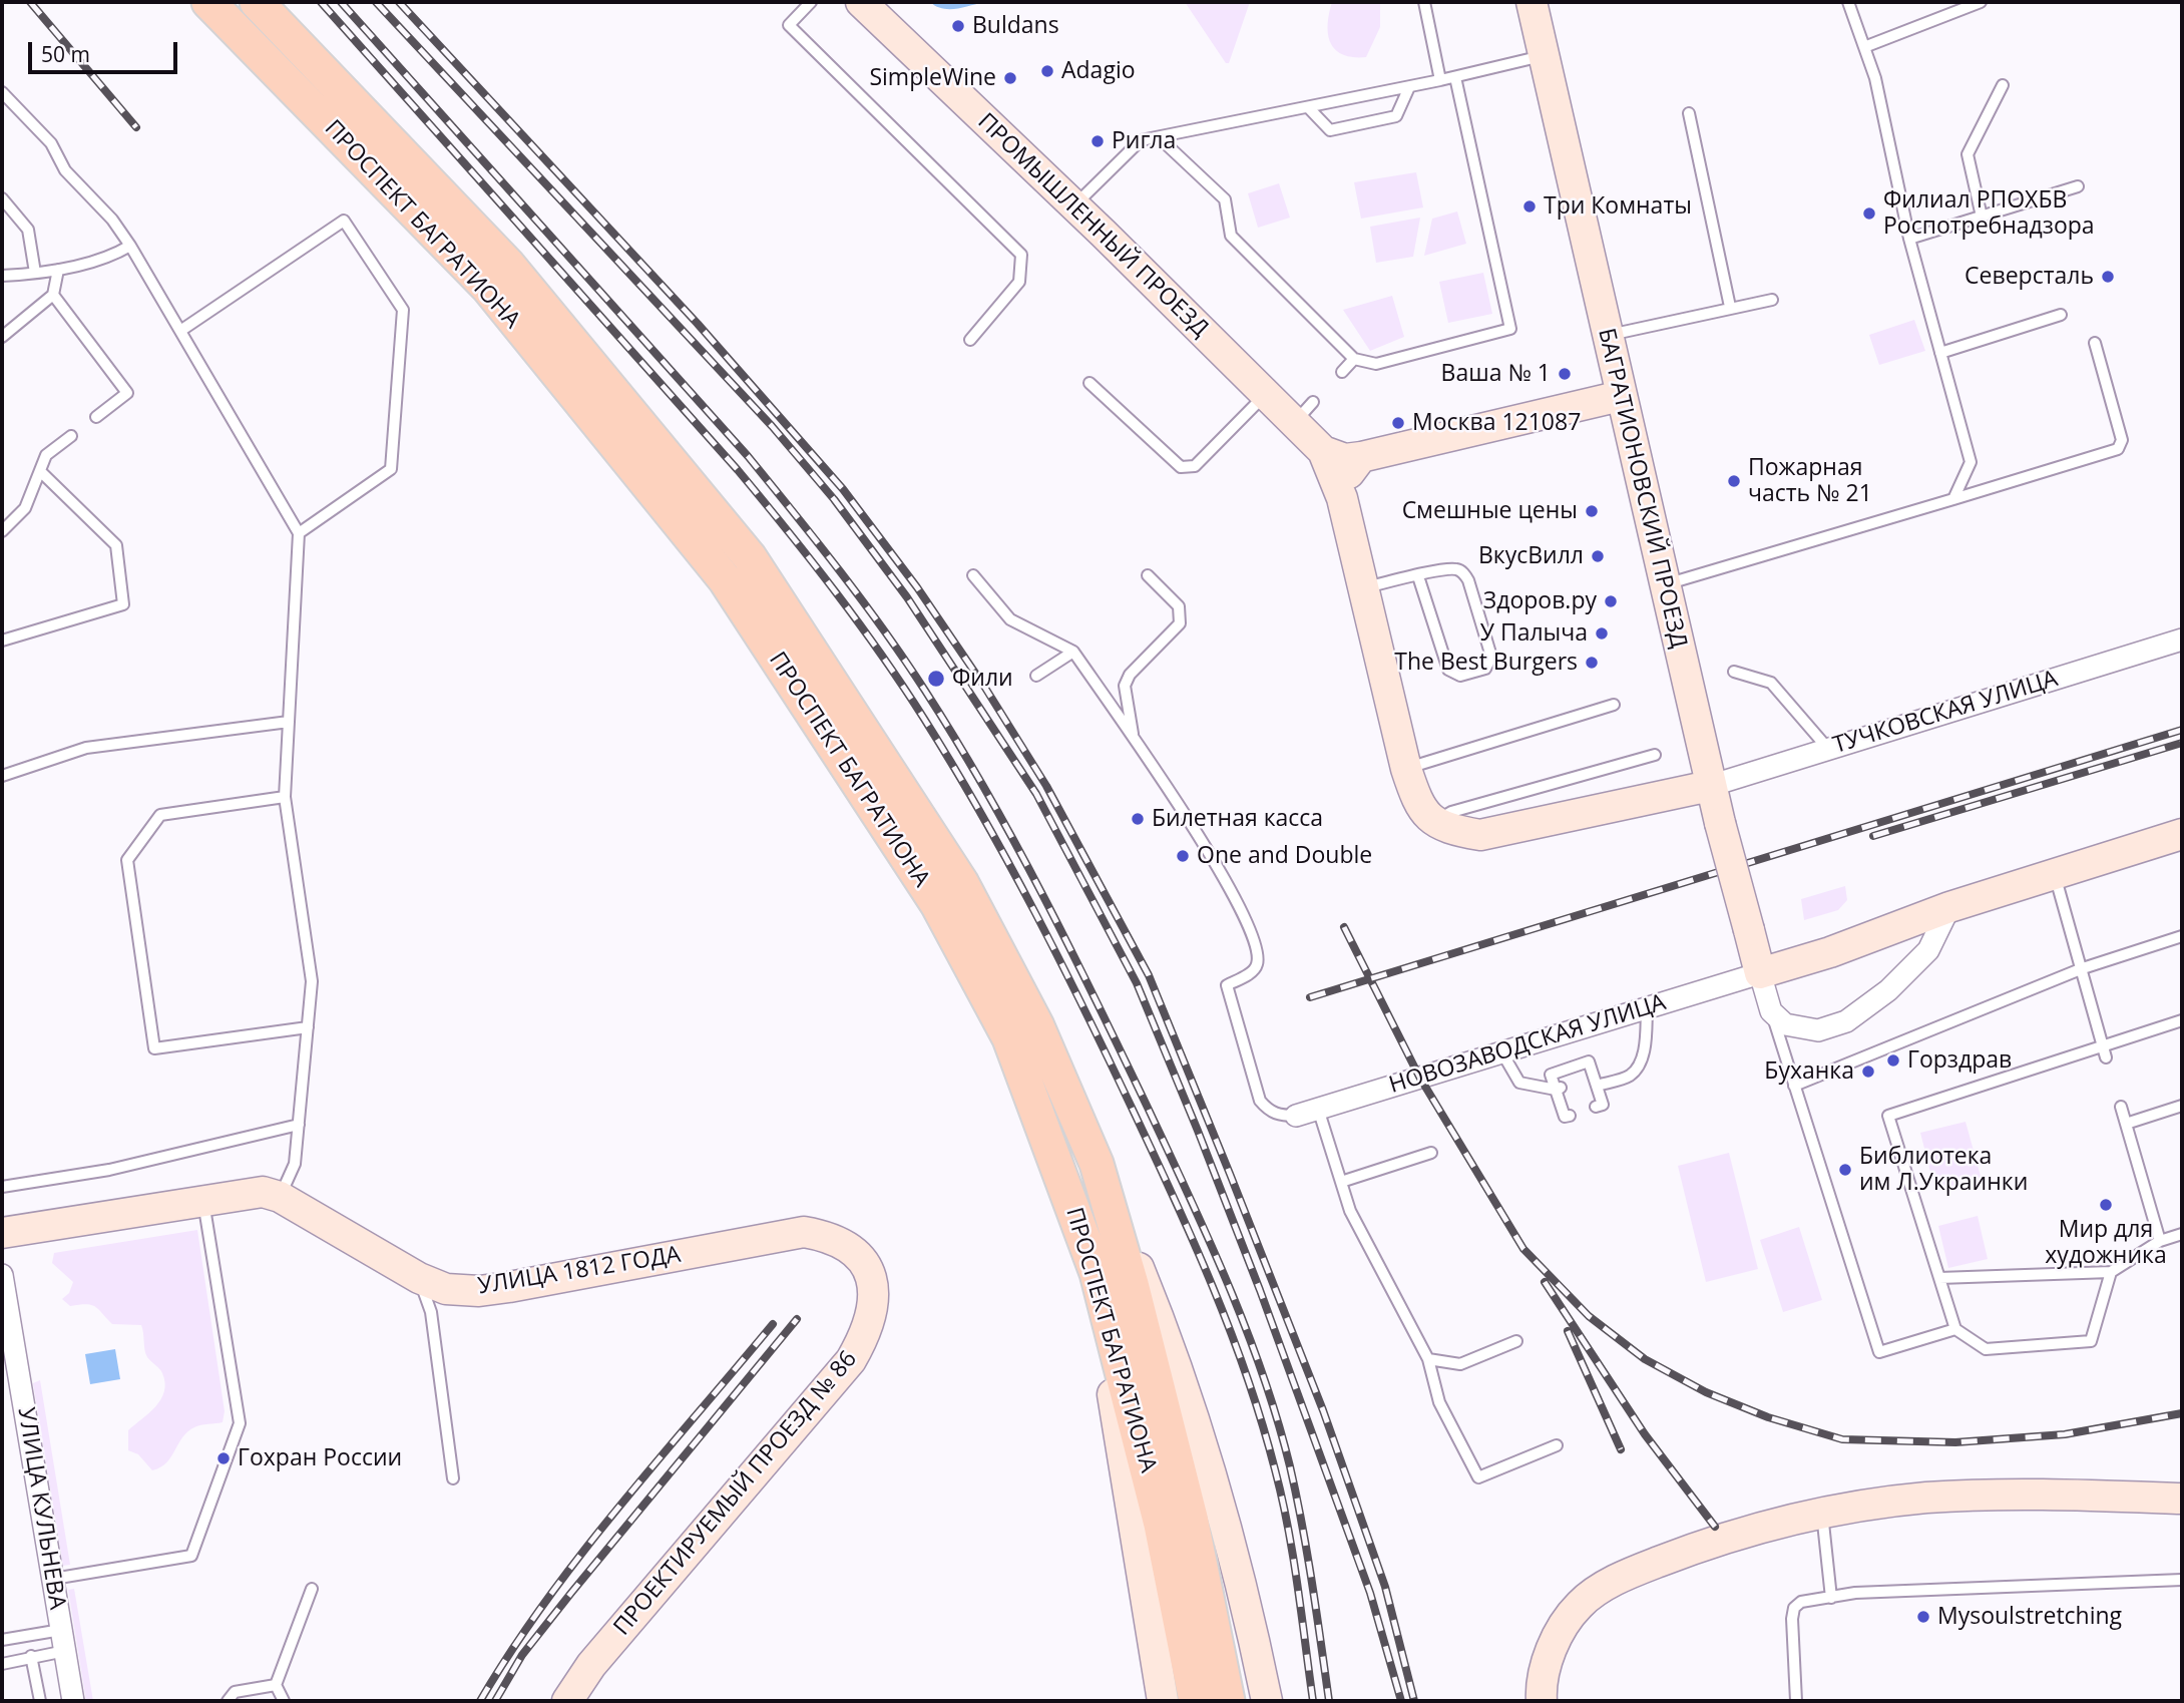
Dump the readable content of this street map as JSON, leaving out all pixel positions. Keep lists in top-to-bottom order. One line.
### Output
{"streets":{"main road":["ПРОСПЕКТ БАГРАТИОНА"],"street":["ПРОМЫШЛЕННЫЙ ПРОЕЗД","БАГРАТИОНОВСКИЙ ПРОЕЗД","ТУЧКОВСКАЯ УЛИЦА","НОВОЗАВОДСКАЯ УЛИЦА","УЛИЦА 1812 ГОДА","ПРОЕКТИРУЕМЫЙ ПРОЕЗД № 86","УЛИЦА КУЛЬНЕВА"]},"crossings":[["БАГРАТИОНОВСКИЙ ПРОЕЗД","ТУЧКОВСКАЯ УЛИЦА"],["БАГРАТИОНОВСКИЙ ПРОЕЗД","НОВОЗАВОДСКАЯ УЛИЦА"],["УЛИЦА 1812 ГОДА","ПРОЕКТИРУЕМЫЙ ПРОЕЗД № 86"]],"places":["Buldans","Adagio","SimpleWine","Ригла","Три Комнаты","Филиал РПОХБВ Роспотребнадзора","Северсталь","Ваша № 1","Москва 121087","Пожарная часть № 21","Смешные цены","ВкусВилл","Здоров.ру","У Палыча","The Best Burgers","Фили","Билетная касса","One and Double","Горздрав","Буханка","Библиотека им Л.Украинки","Мир для художника","Гохран России","Mysoulstretching"],"scale_bar":"50 m"}
